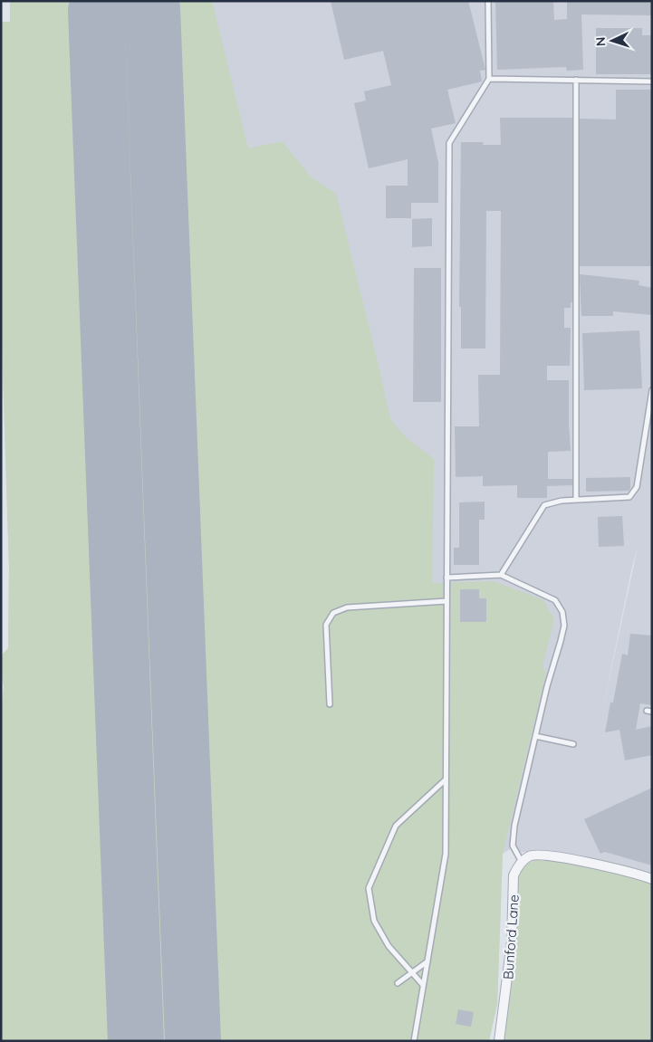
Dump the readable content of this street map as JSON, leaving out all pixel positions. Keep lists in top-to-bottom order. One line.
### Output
{"streets":{"street":["Bunford Lane"]},"north":"left"}
